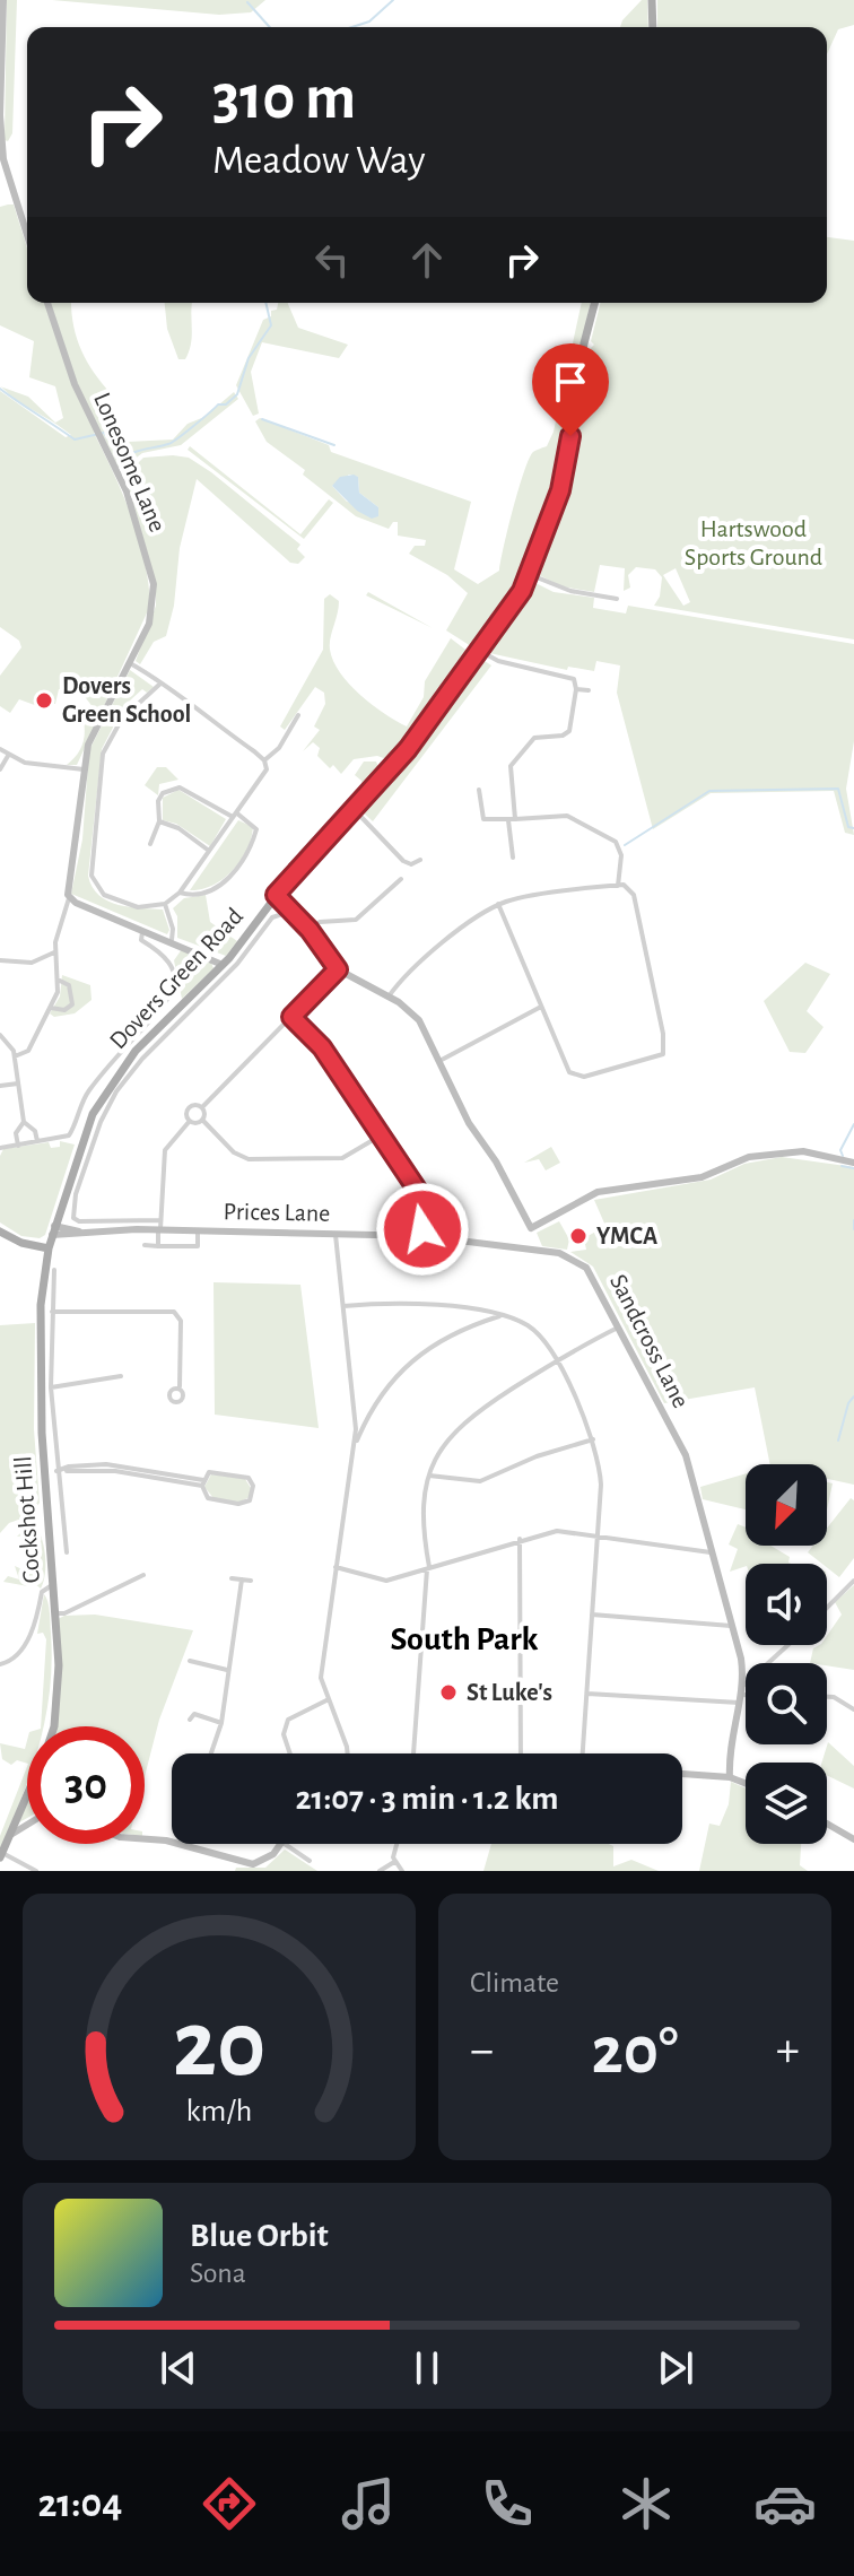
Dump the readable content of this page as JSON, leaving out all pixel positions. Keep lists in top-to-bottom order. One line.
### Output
{"streets":{"main road":["Dovers Green Road","Cockshot Hill"],"street":["Lonesome Lane","Prices Lane","Sandcross Lane"]},"crossings":[["Dovers Green Road","Prices Lane"],["Dovers Green Road","Cockshot Hill"],["Prices Lane","Sandcross Lane"],["Prices Lane","Cockshot Hill"]],"districts":["South Park"],"parks":["Hartswood Sports Ground"],"places":["Dovers Green School","YMCA","St Luke's"],"north":"bottom left","page":{"turn":["310 m","Meadow Way"],"limit":"30","trip":"21:07 · 3 min · 1.2 km","tile":"Climate","heat":["−","20°","+"],"song":["Blue Orbit","Sona"],"tabs":"21:04","gauge":["20","km/h"]}}
